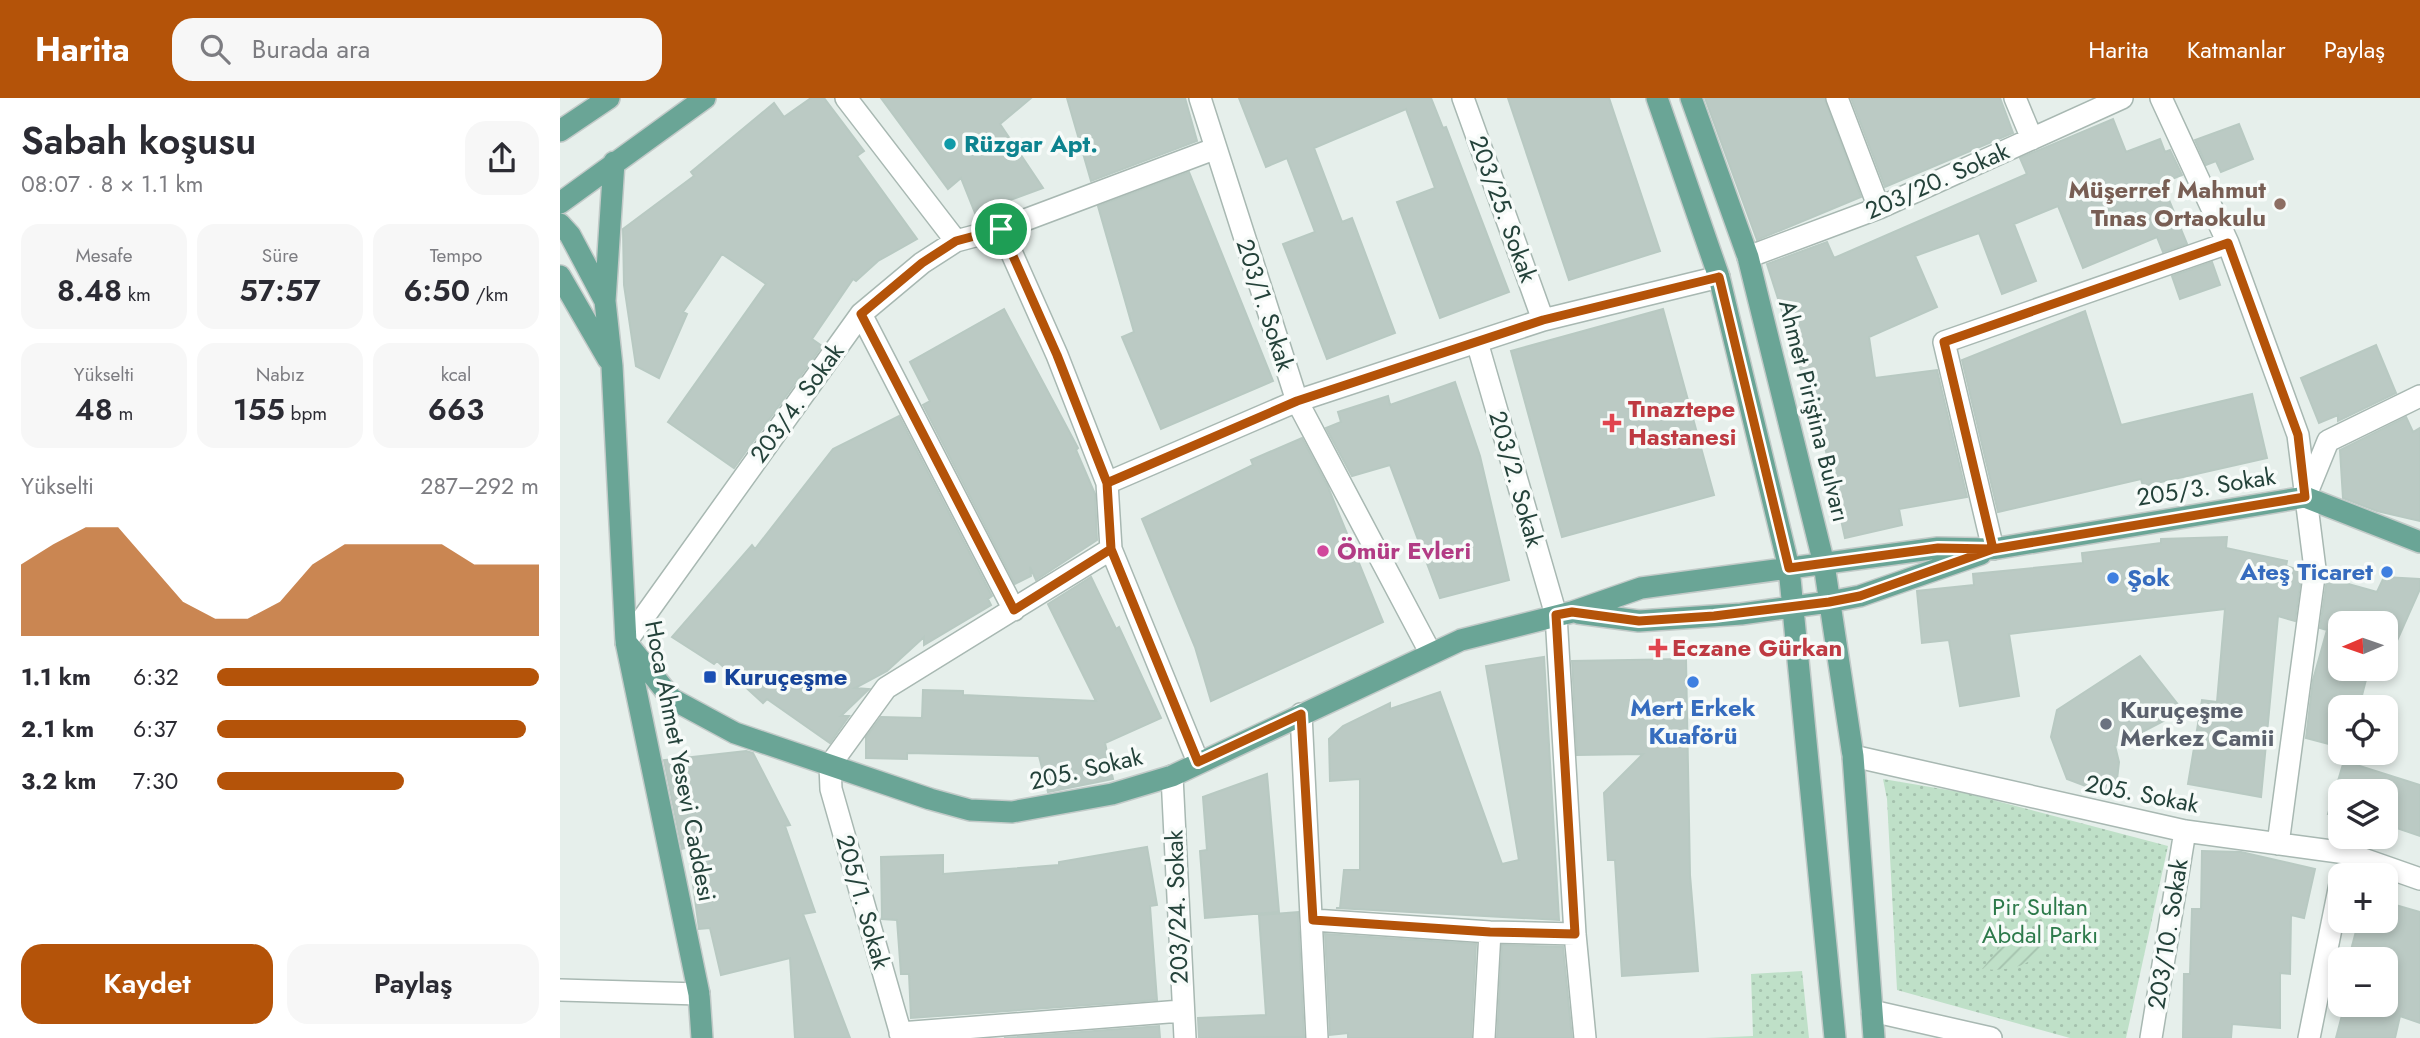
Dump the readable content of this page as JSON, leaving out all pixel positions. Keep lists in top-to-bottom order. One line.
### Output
{"streets":{"main road":["Ahmet Piriştina Bulvarı","205/3. Sokak","Hoca Ahmet Yesevi Caddesi","205. Sokak"],"street":["203/20. Sokak","203/25. Sokak","203/1. Sokak","203/4. Sokak","203/2. Sokak","205/1. Sokak","203/24. Sokak","203/10. Sokak"]},"crossings":[["203/20. Sokak","Ahmet Piriştina Bulvarı"],["203/1. Sokak","203/4. Sokak"],["203/1. Sokak","205. Sokak"],["203/4. Sokak","Hoca Ahmet Yesevi Caddesi"],["203/4. Sokak","205. Sokak"],["Ahmet Piriştina Bulvarı","205/3. Sokak"],["Ahmet Piriştina Bulvarı","205. Sokak"],["203/2. Sokak","205. Sokak"],["205/3. Sokak","205. Sokak"],["Hoca Ahmet Yesevi Caddesi","205. Sokak"],["205. Sokak","205/1. Sokak"],["205. Sokak","203/24. Sokak"],["205. Sokak","203/10. Sokak"]],"parks":["Pir Sultan Abdal Parkı"],"places":{"other":["Rüzgar Apt.","Müşerref Mahmut Tınas Ortaokulu","Ömür Evleri","Ateş Ticaret","Şok","Mert Erkek Kuaförü","Kuruçeşme Merkez Camii"],"health":["Tınaztepe Hastanesi","Eczane Gürkan"],"transit":["Kuruçeşme"]},"north":"left","page":{"header":"Harita","search":"Burada ara","nav":["Harita","Katmanlar","Paylaş"],"heading":["Sabah koşusu","08:07 · 8 × 1.1 km"],"stats":[["Mesafe","8.48 km"],["Süre","57:57"],["Tempo","6:50 /km"],["Yükselti","48 m"],["Nabız","155 bpm"],["kcal","663"]],"chart":["Yükselti","287–292 m"],"map_buttons":["+","−"],"list":[{"name":"1.1 km","note":"6:32"},{"name":"2.1 km","note":"6:37"},{"name":"3.2 km","note":"7:30"}],"buttons":["Kaydet","Paylaş"]}}
